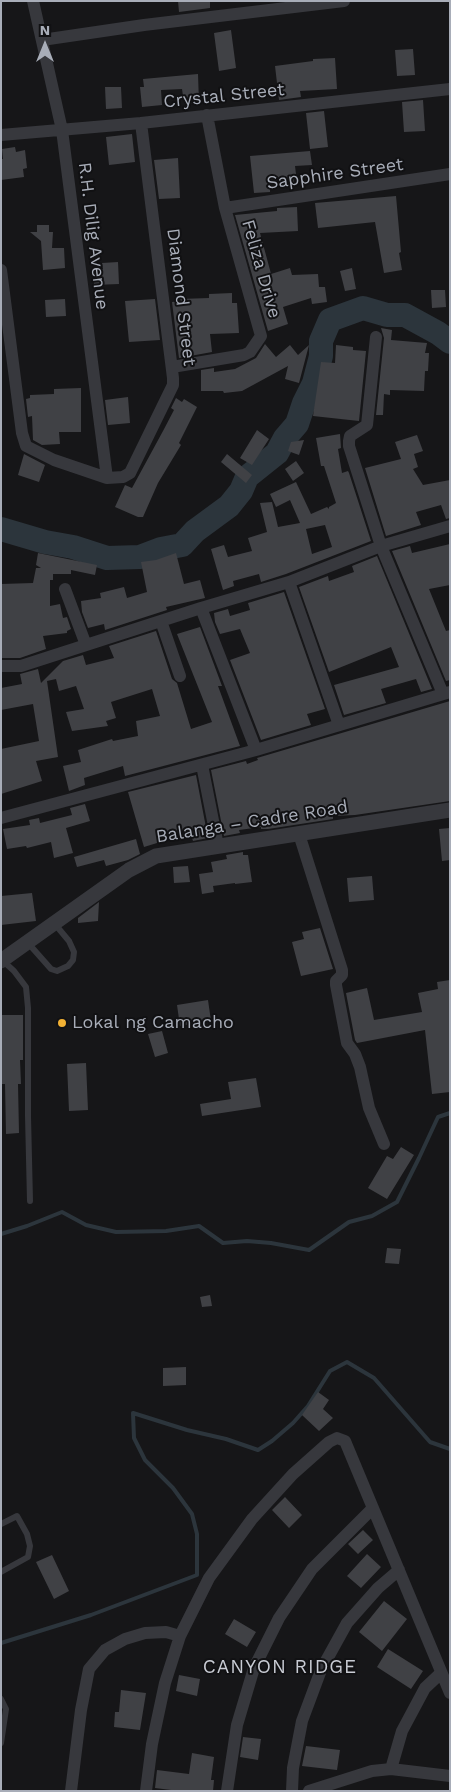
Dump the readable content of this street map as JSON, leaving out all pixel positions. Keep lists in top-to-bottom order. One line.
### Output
{"streets":{"street":["Crystal Street","Sapphire Street","R.H. Dilig Avenue","Feliza Drive","Diamond Street","Balanga – Cadre Road"]},"crossings":[["Crystal Street","R.H. Dilig Avenue"],["Crystal Street","Feliza Drive"],["Crystal Street","Diamond Street"],["Sapphire Street","Feliza Drive"],["R.H. Dilig Avenue","Diamond Street"],["Feliza Drive","Diamond Street"]],"districts":["CANYON RIDGE"],"places":["Lokal ng Camacho"],"north":"top"}
